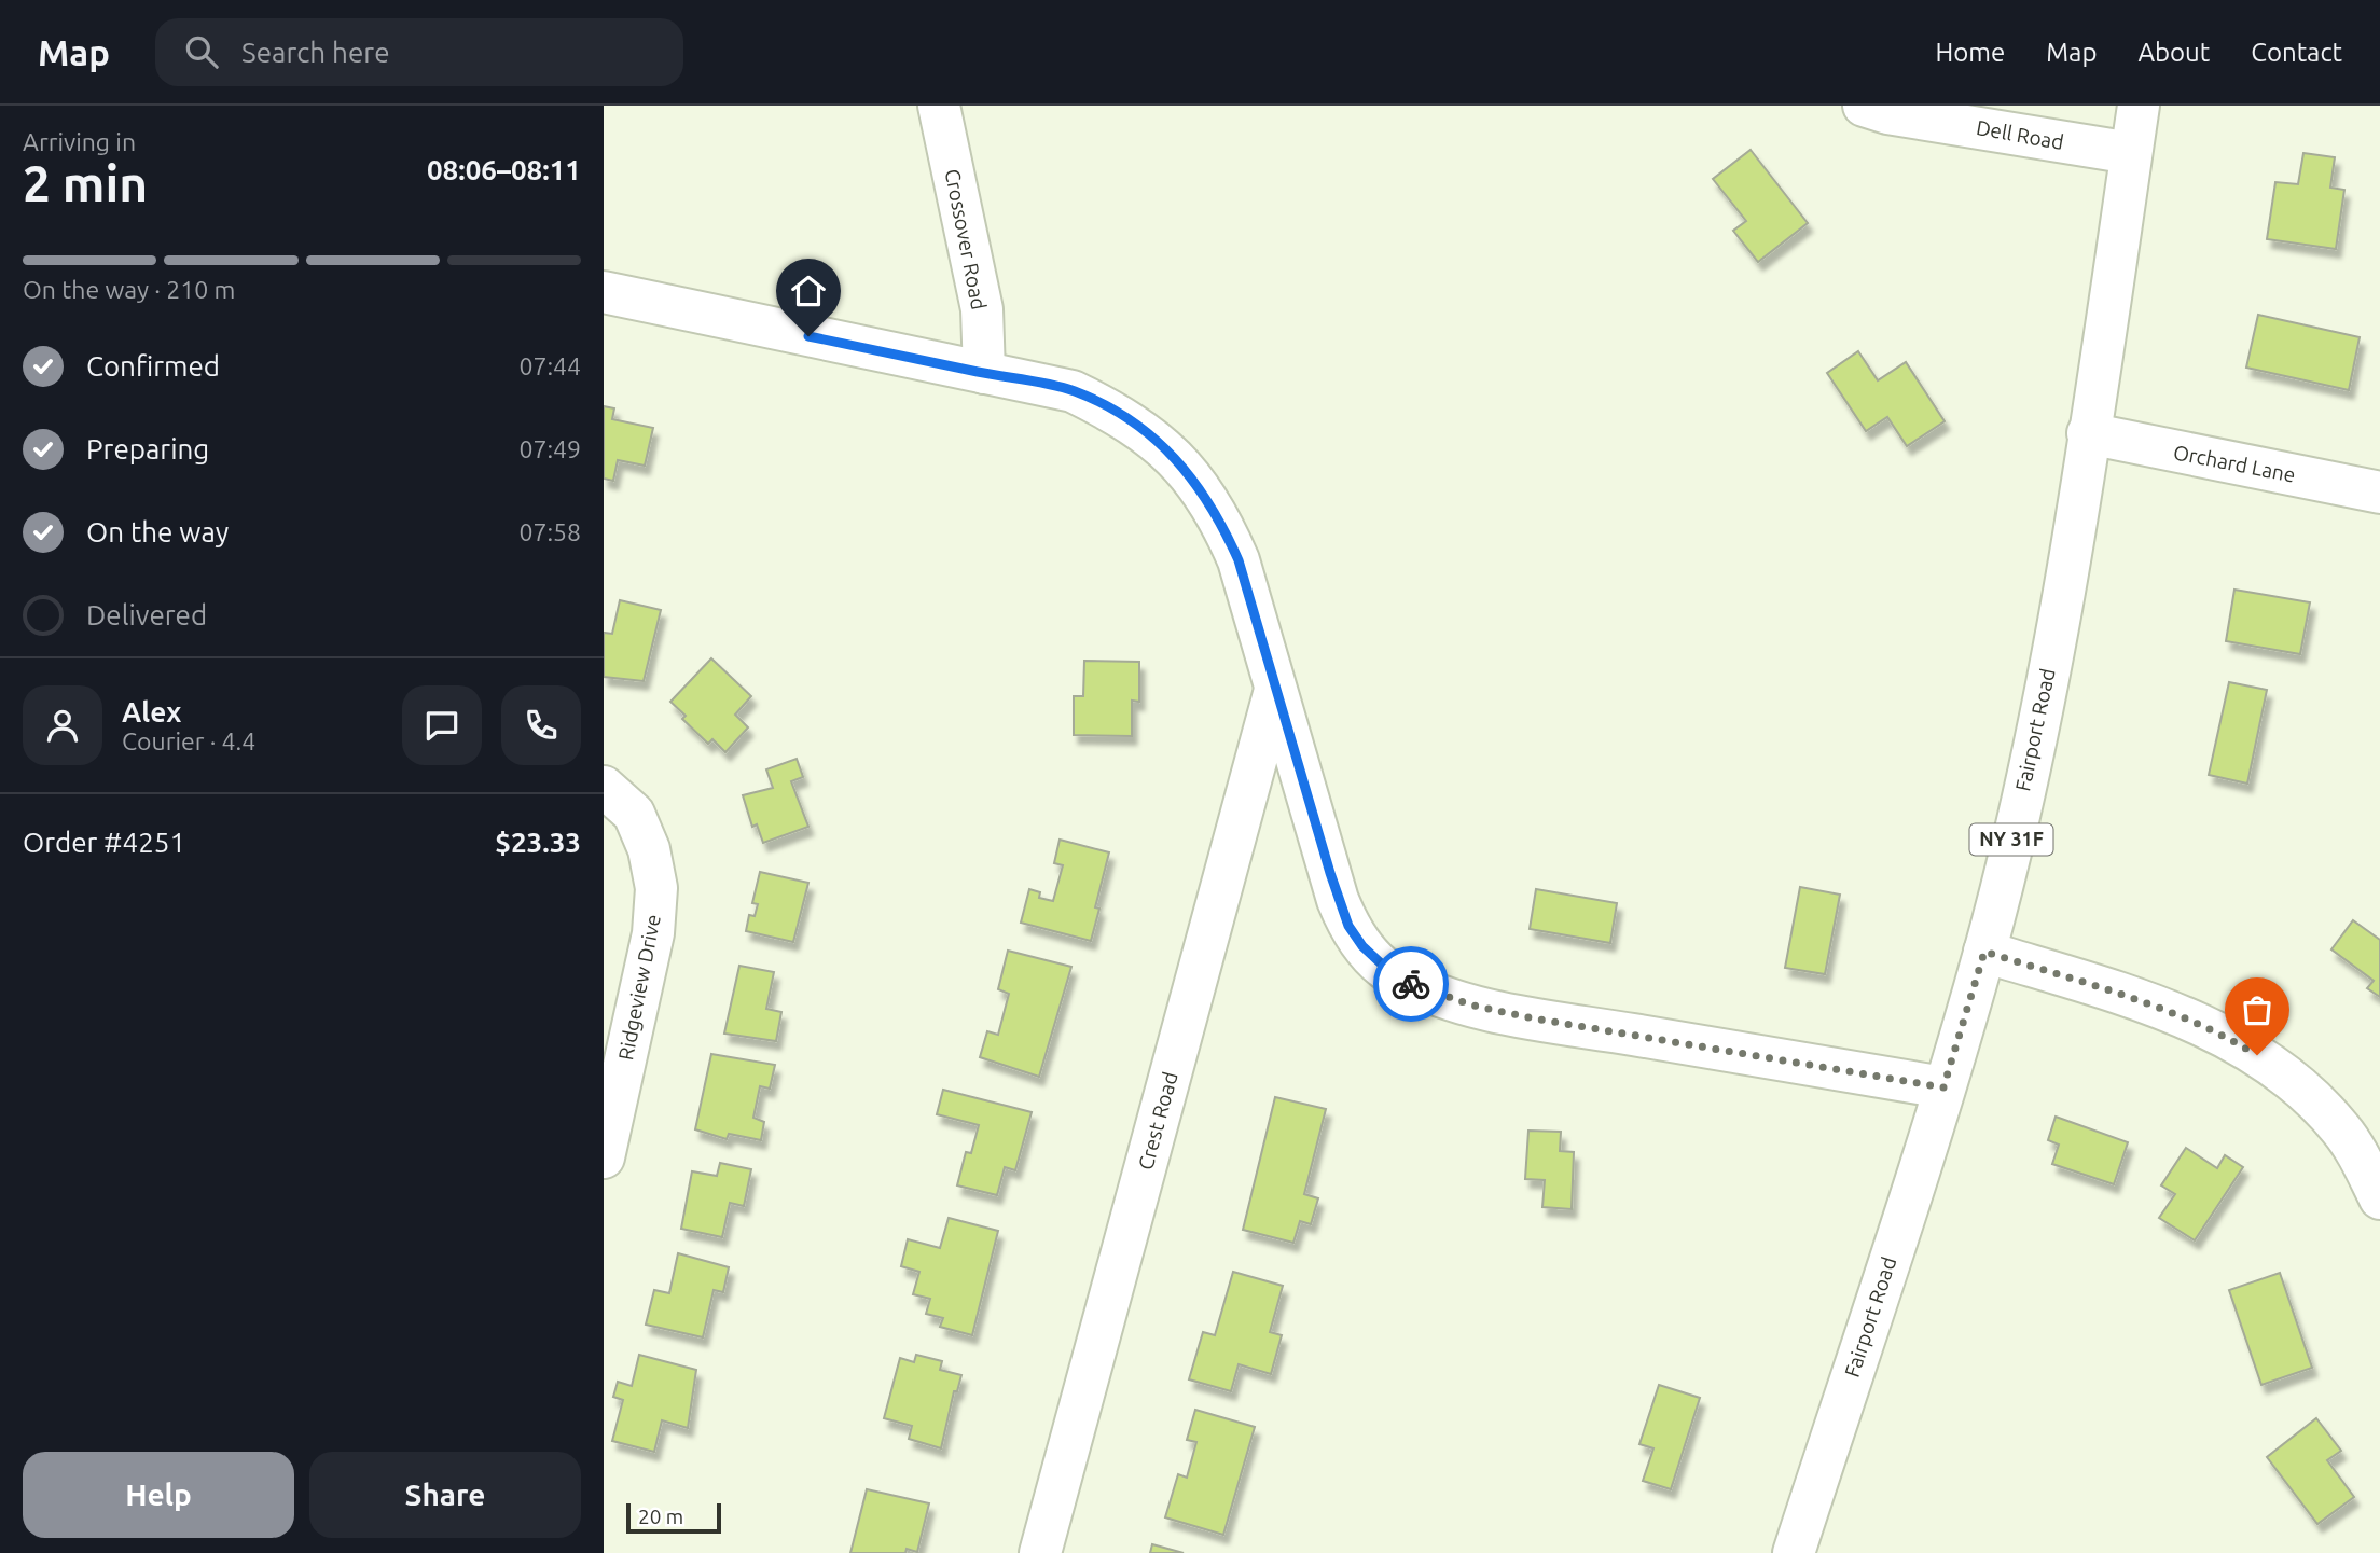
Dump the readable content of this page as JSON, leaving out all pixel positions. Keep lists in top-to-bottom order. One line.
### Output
{"streets":{"street":["Dell Road","Crossover Road","Orchard Lane","Fairport Road","NY 31F","Ridgeview Drive","Crest Road"]},"crossings":[["Dell Road","Fairport Road"],["Orchard Lane","Fairport Road"]],"scale_bar":"20 m","page":{"header":"Map","search":"Search here","nav":["Home","Map","About","Contact"],"heading":["2 min","Arriving in","08:06–08:11"],"panel":["Alex","Courier · 4.4","Order #4251","$23.33"],"bar":"On the way · 210 m","list":[["Confirmed","07:44"],["Preparing","07:49"],["On the way","07:58"],"Delivered"],"buttons":["Help","Share"],"scale":"20 m"}}
